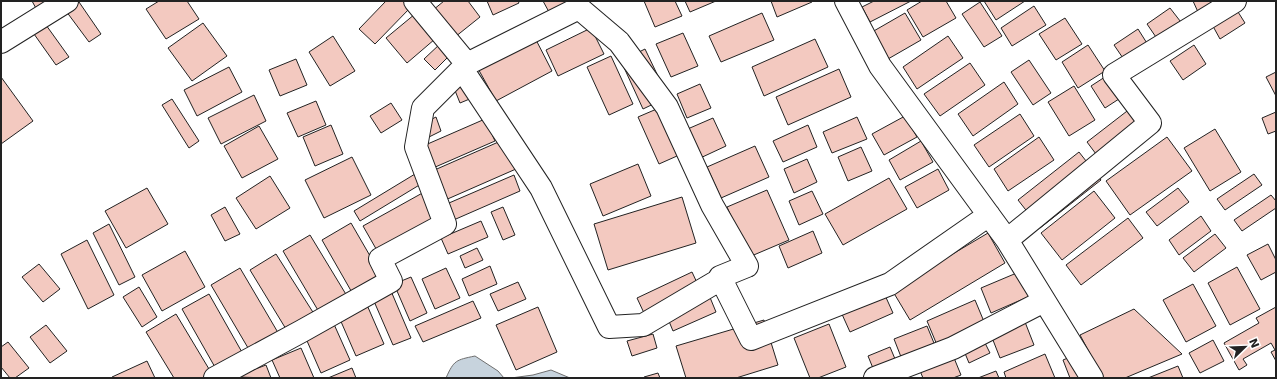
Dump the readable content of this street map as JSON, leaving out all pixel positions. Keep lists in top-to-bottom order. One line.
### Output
{"north":"top right"}
